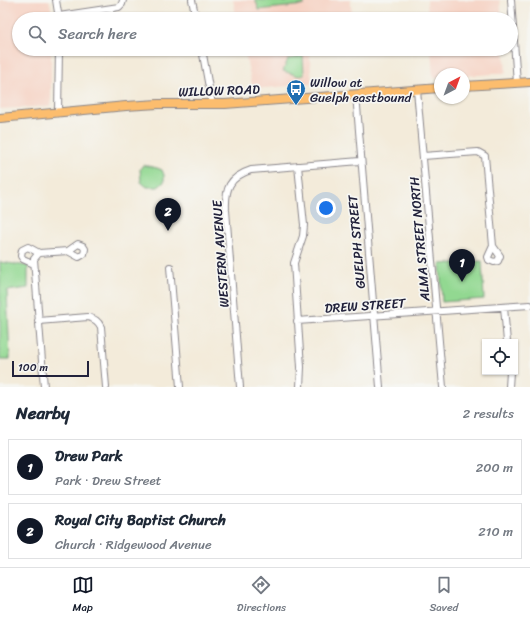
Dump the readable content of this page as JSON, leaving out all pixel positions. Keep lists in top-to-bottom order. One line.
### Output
{"streets":{"main road":["WILLOW ROAD"],"street":["ALMA STREET NORTH","GUELPH STREET","WESTERN AVENUE","DREW STREET"]},"crossings":[["WILLOW ROAD","ALMA STREET NORTH"],["WILLOW ROAD","GUELPH STREET"],["ALMA STREET NORTH","DREW STREET"],["GUELPH STREET","WESTERN AVENUE"],["GUELPH STREET","DREW STREET"]],"places":{"bus stop":["Willow at Guelph eastbound"]},"scale_bar":"100 m","north":"top right","page":{"search":"Search here","pins":["2","1"],"scale":"100 m","heading":["Nearby","2 results"],"list":[{"mark":"1","name":"Drew Park","note":"Park · Drew Street","value":"200 m"},{"mark":"2","name":"Royal City Baptist Church","note":"Church · Ridgewood Avenue","value":"210 m"}],"nav":["Map","Directions","Saved"]}}
